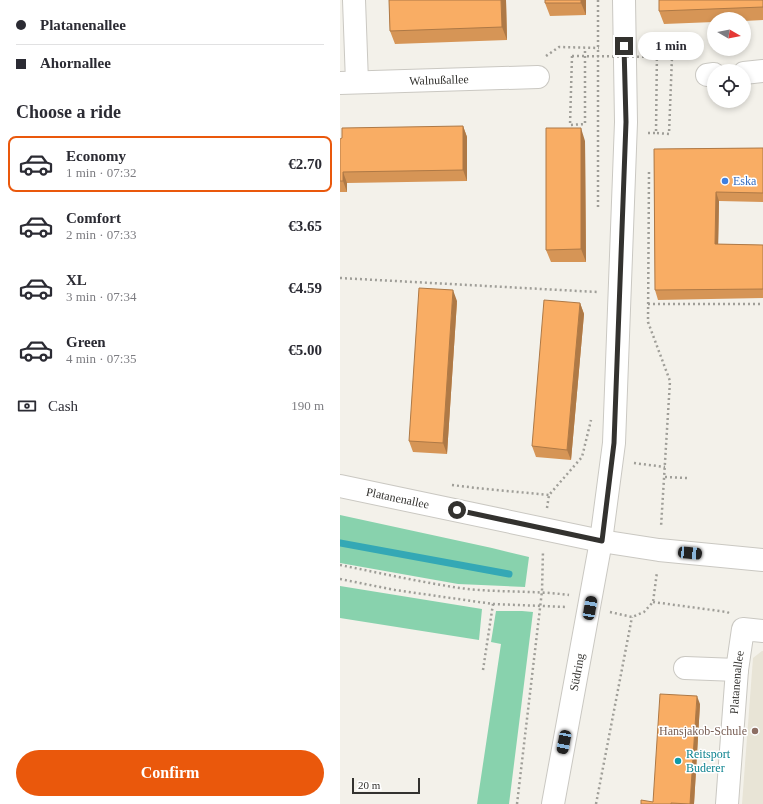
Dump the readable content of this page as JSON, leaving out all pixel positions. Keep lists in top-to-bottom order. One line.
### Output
{"streets":{"street":["Walnußallee","Platanenallee","Südring"]},"crossings":[["Platanenallee","Südring"]],"places":["Eska","Hansjakob-Schule","Reitsport Buderer"],"scale_bar":"20 m","north":"right","page":{"banner":["Platanenallee","Ahornallee"],"bubble":"1 min","heading":"Choose a ride","list":[{"name":"Economy","note":"1 min · 07:32","value":"€2.70"},{"name":"Comfort","note":"2 min · 07:33","value":"€3.65"},{"name":"XL","note":"3 min · 07:34","value":"€4.59"},{"name":"Green","note":"4 min · 07:35","value":"€5.00"}],"pay":["Cash","190 m"],"buttons":"Confirm","scale":"20 m"}}
